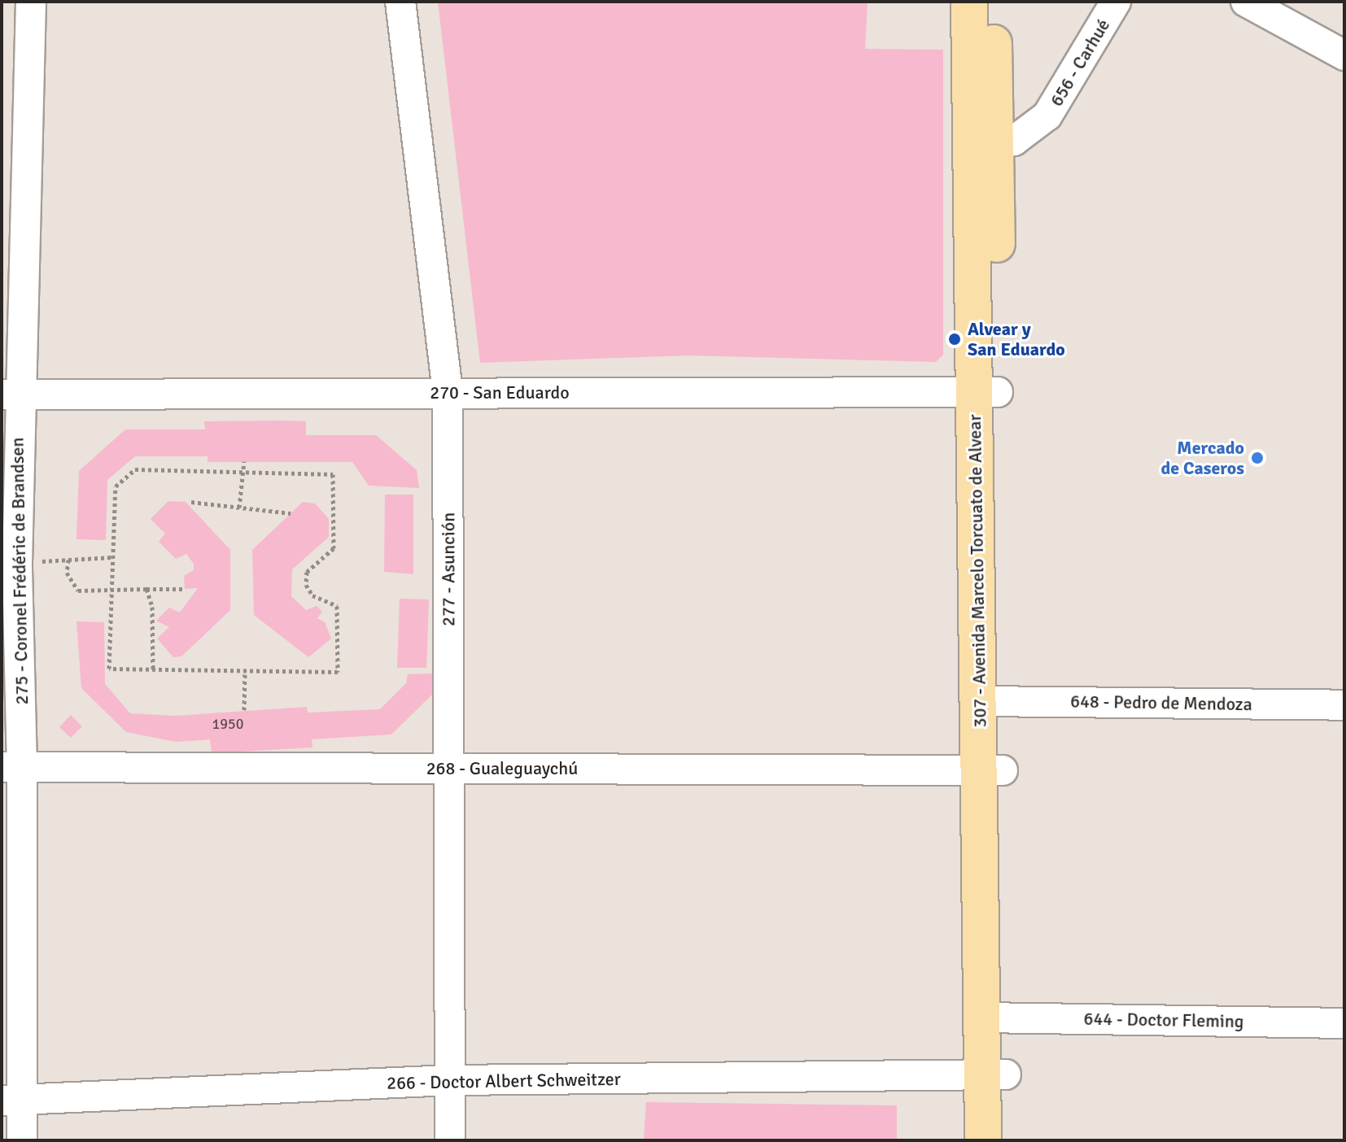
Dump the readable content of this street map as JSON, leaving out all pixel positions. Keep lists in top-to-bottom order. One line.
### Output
{"streets":{"main road":["307 - Avenida Marcelo Torcuato de Alvear"],"street":["656 - Carhué","270 - San Eduardo","277 - Asunción","275 - Coronel Frédéric de Brandsen","648 - Pedro de Mendoza","268 - Gualeguaychú","644 - Doctor Fleming","266 - Doctor Albert Schweitzer"]},"crossings":[["656 - Carhué","307 - Avenida Marcelo Torcuato de Alvear"],["270 - San Eduardo","277 - Asunción"],["270 - San Eduardo","275 - Coronel Frédéric de Brandsen"],["270 - San Eduardo","307 - Avenida Marcelo Torcuato de Alvear"],["277 - Asunción","268 - Gualeguaychú"],["277 - Asunción","266 - Doctor Albert Schweitzer"],["275 - Coronel Frédéric de Brandsen","268 - Gualeguaychú"],["275 - Coronel Frédéric de Brandsen","266 - Doctor Albert Schweitzer"],["307 - Avenida Marcelo Torcuato de Alvear","648 - Pedro de Mendoza"],["307 - Avenida Marcelo Torcuato de Alvear","268 - Gualeguaychú"],["307 - Avenida Marcelo Torcuato de Alvear","644 - Doctor Fleming"],["307 - Avenida Marcelo Torcuato de Alvear","266 - Doctor Albert Schweitzer"]],"places":["Alvear y San Eduardo","Mercado de Caseros"],"house_numbers":["1950"]}
